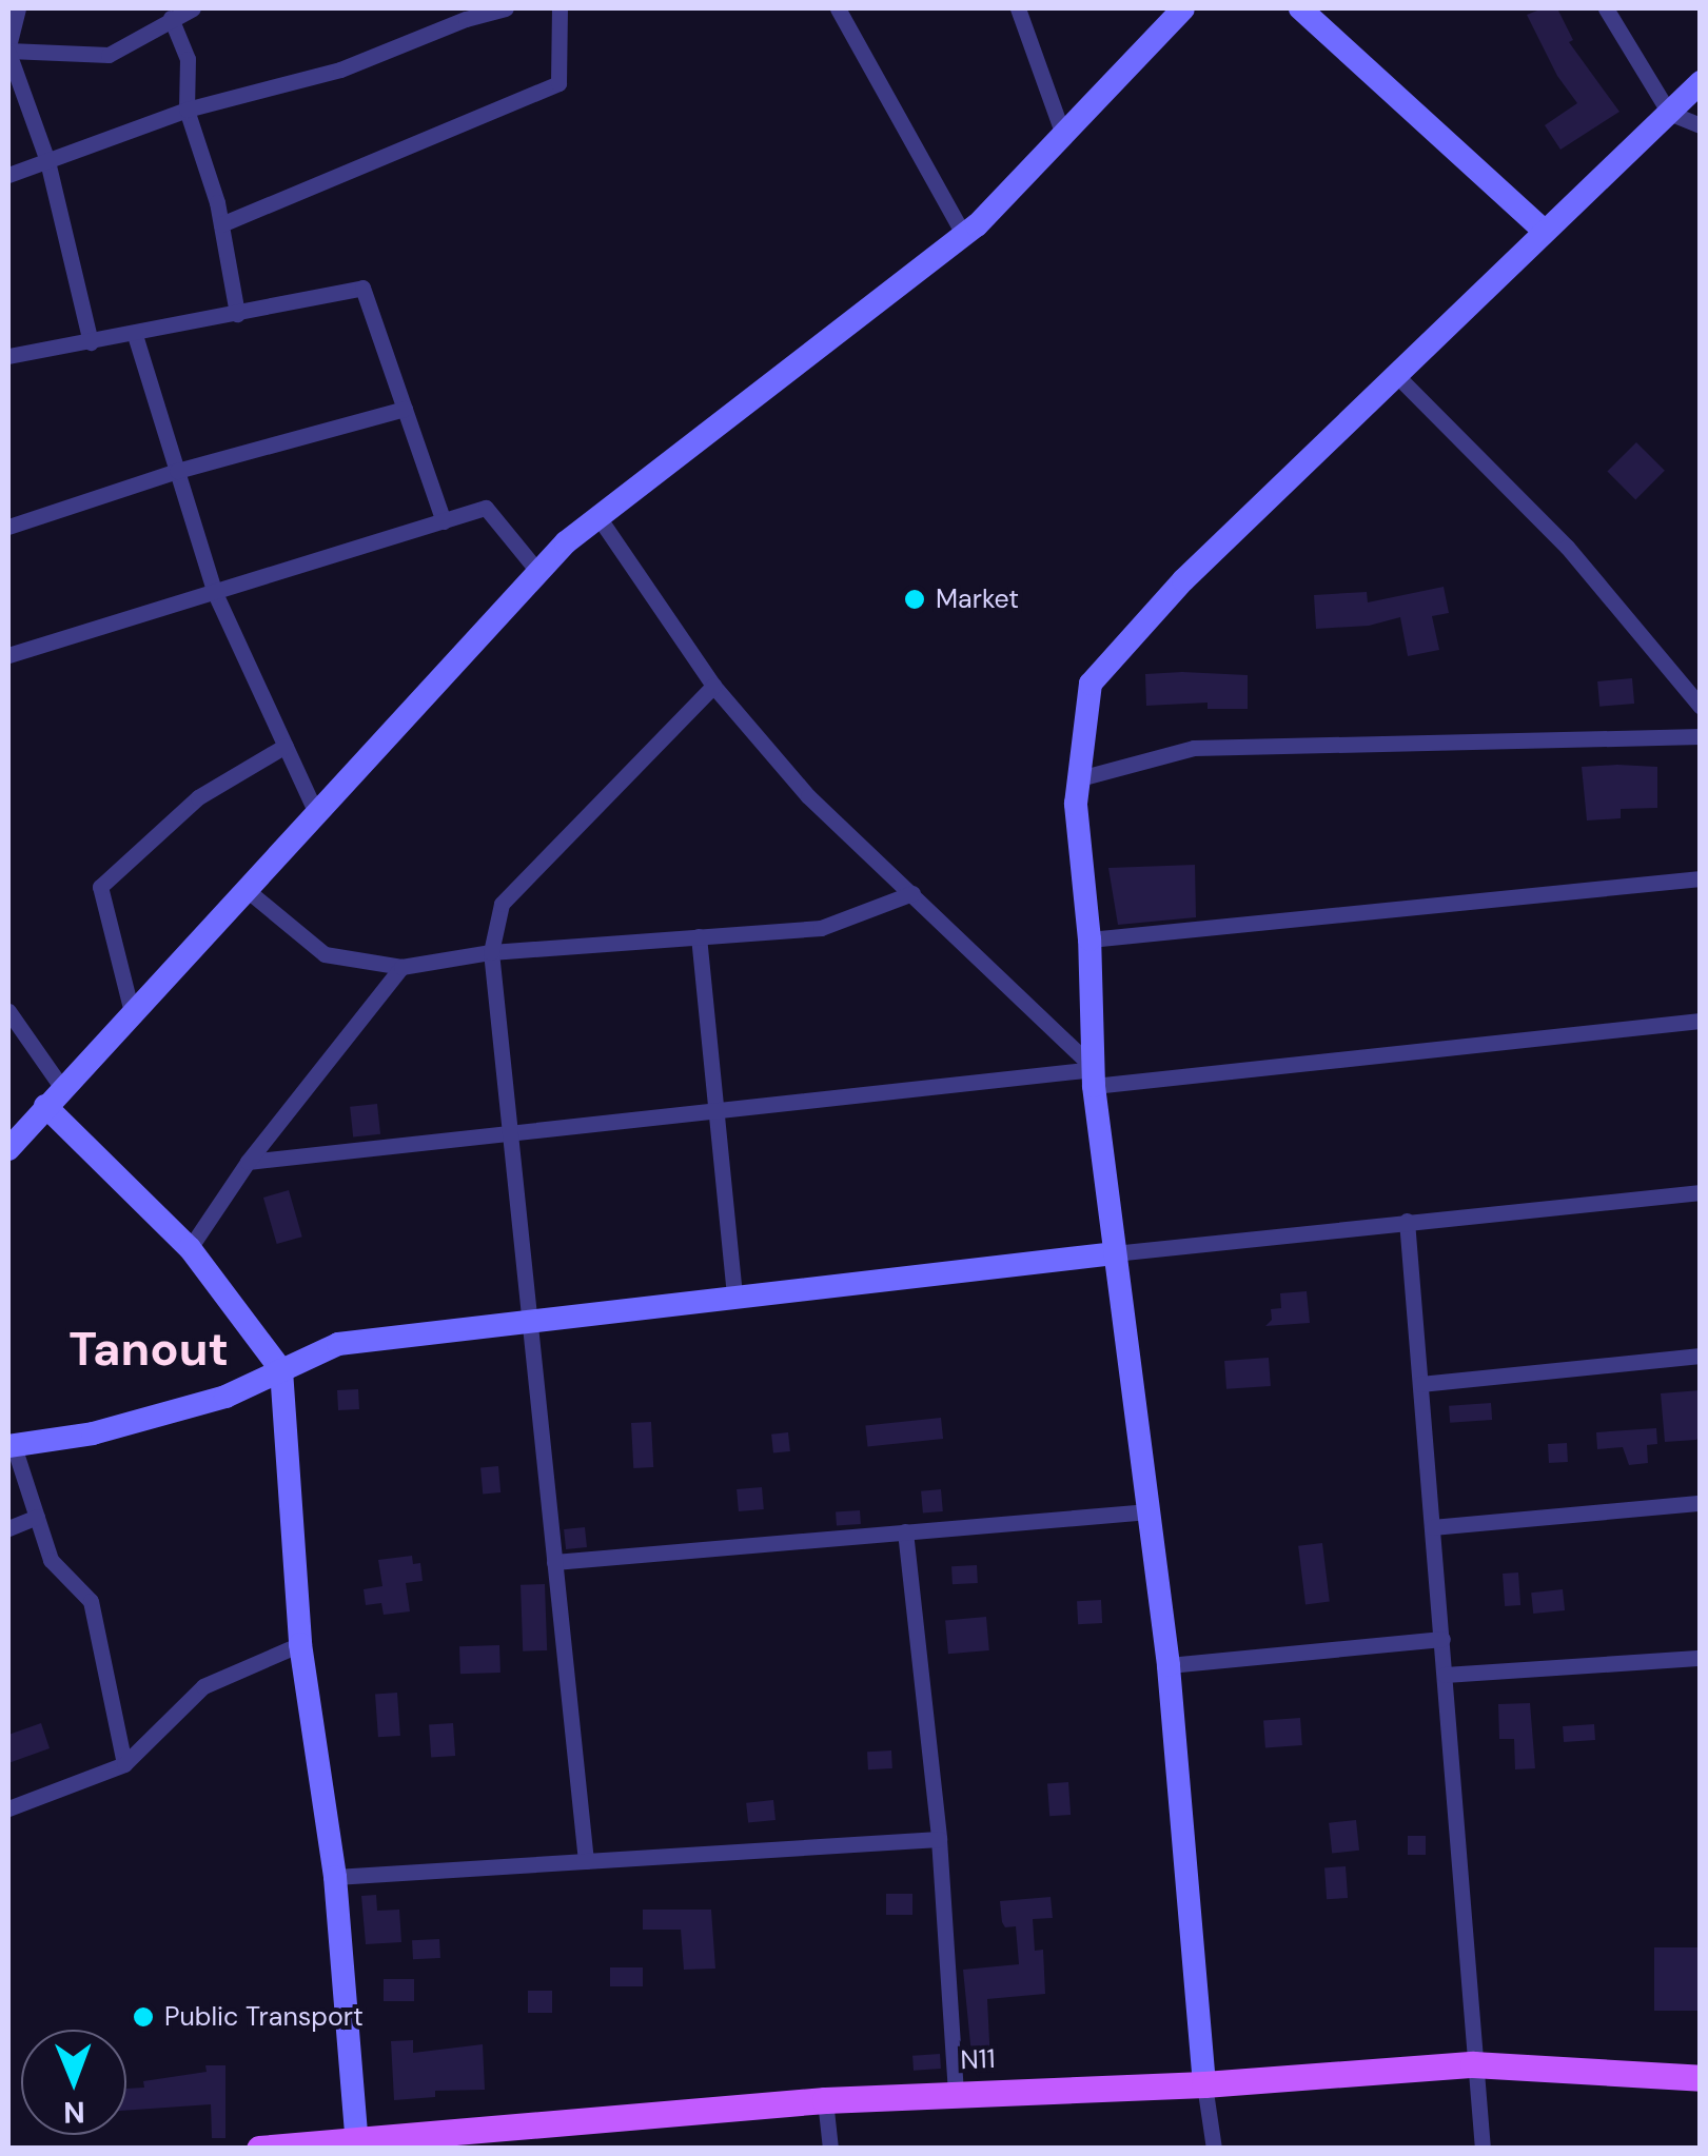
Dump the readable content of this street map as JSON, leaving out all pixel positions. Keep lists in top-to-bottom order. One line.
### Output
{"streets":{"main road":["N11"]},"districts":["Tanout"],"places":["Market","Public Transport"],"north":"bottom"}
